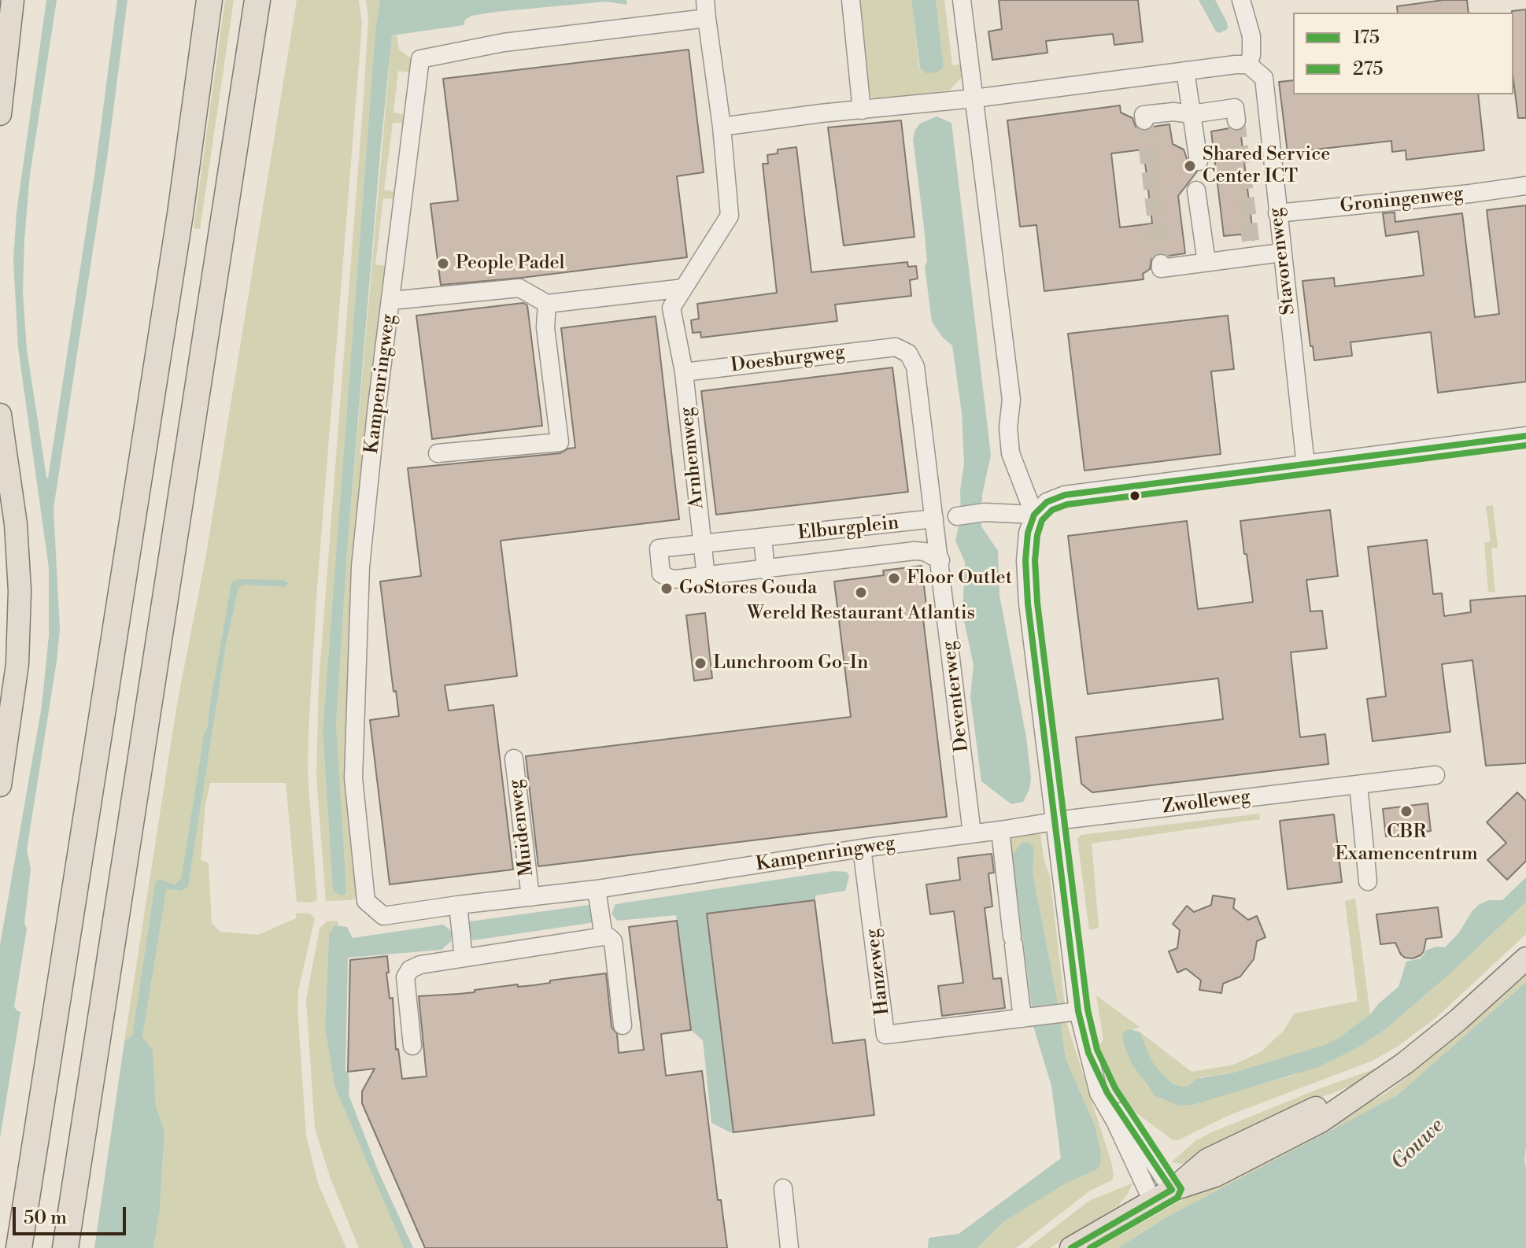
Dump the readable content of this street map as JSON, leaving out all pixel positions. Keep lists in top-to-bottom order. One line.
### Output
{"streets":{"street":["Groningenweg","Stavorenweg","Doesburgweg","Kampenringweg","Arnhemweg","Elburgplein","Deventerweg","Zwolleweg","Muidenweg","Hanzeweg"]},"crossings":[["Groningenweg","Stavorenweg"],["Doesburgweg","Arnhemweg"],["Doesburgweg","Elburgplein"],["Doesburgweg","Deventerweg"],["Kampenringweg","Deventerweg"],["Kampenringweg","Zwolleweg"],["Kampenringweg","Muidenweg"],["Kampenringweg","Hanzeweg"],["Arnhemweg","Elburgplein"],["Elburgplein","Deventerweg"]],"water":["Gouwe"],"places":["Shared Service Center ICT","People Padel","Floor Outlet","GoStores Gouda","Wereld Restaurant Atlantis","Lunchroom Go-In","CBR Examencentrum"],"lines":["transit line 175","transit line 275"],"legend":["175","275"],"scale_bar":"50 m"}
